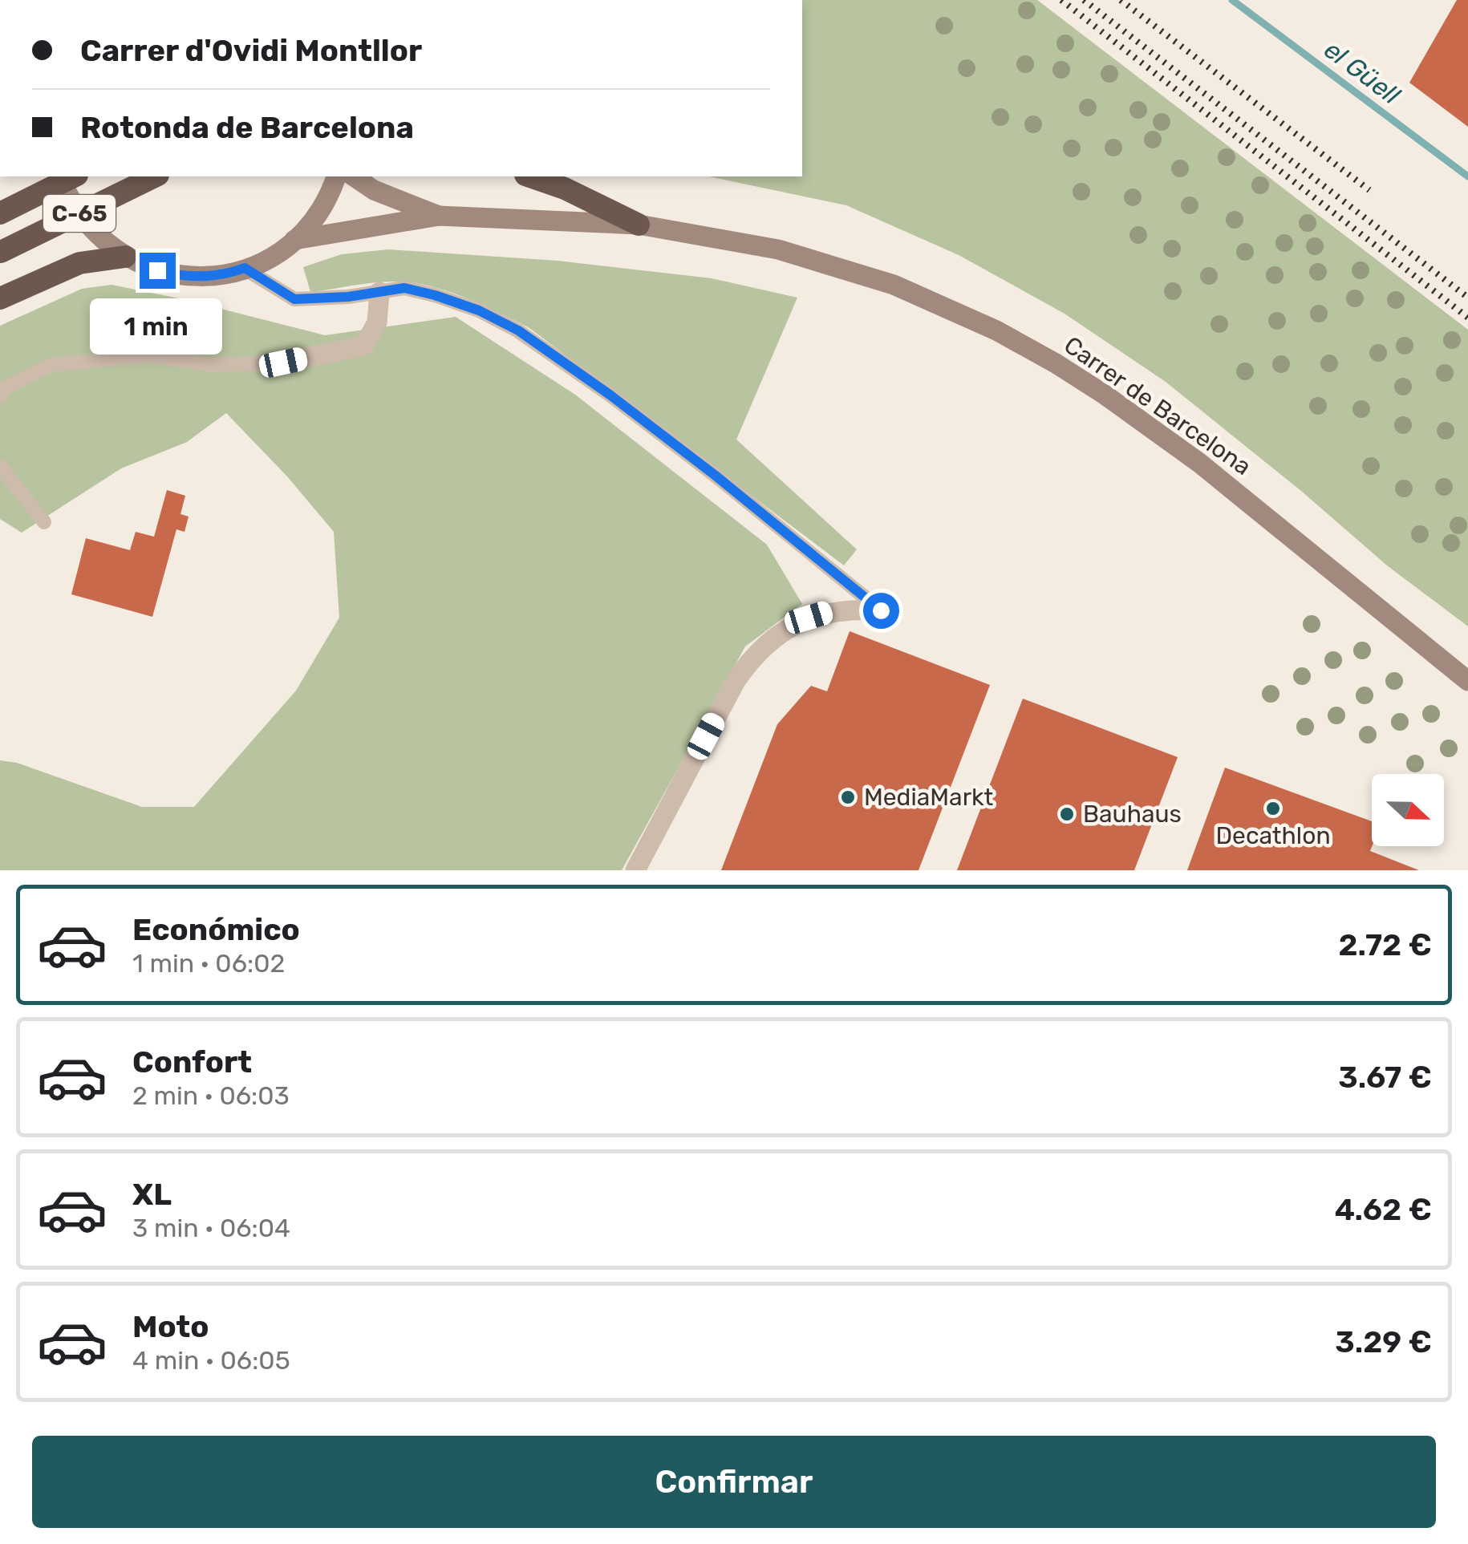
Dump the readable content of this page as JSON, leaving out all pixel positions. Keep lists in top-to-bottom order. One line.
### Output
{"streets":{"highway":["C-65"],"main road":["Carrer de Barcelona"]},"water":["el Güell"],"places":["MediaMarkt","Decathlon","Bauhaus"],"north":"right","page":{"banner":["Carrer d'Ovidi Montllor","Rotonda de Barcelona"],"bubble":"1 min","list":[{"name":"Económico","note":"1 min · 06:02","value":"2.72 €"},{"name":"Confort","note":"2 min · 06:03","value":"3.67 €"},{"name":"XL","note":"3 min · 06:04","value":"4.62 €"},{"name":"Moto","note":"4 min · 06:05","value":"3.29 €"}],"buttons":"Confirmar"}}
